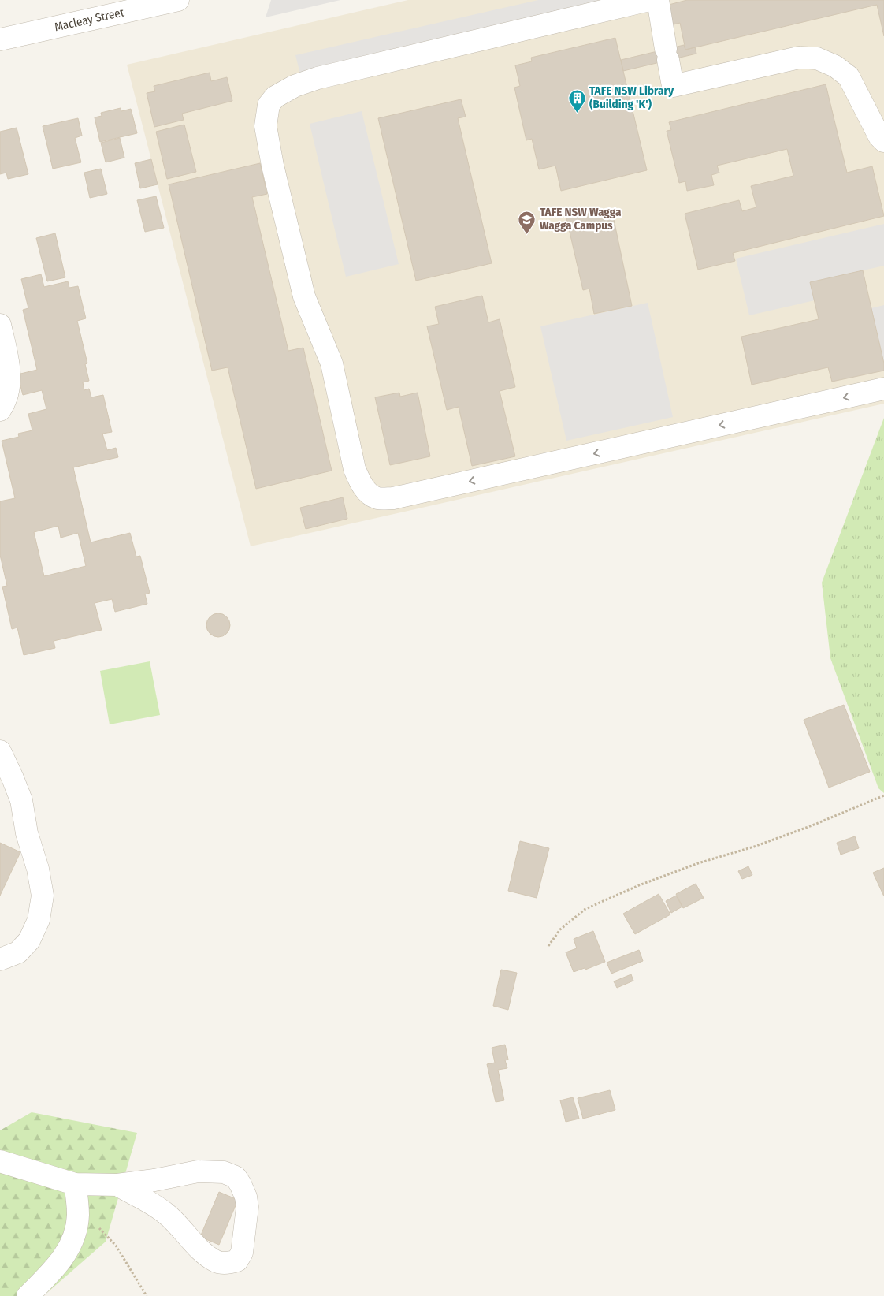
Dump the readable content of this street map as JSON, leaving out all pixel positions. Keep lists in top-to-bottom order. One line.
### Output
{"streets":{"street":["Macleay Street"]},"places":{"building":["TAFE NSW Library (Building 'K')"],"school or university":["TAFE NSW Wagga Wagga Campus"]}}
